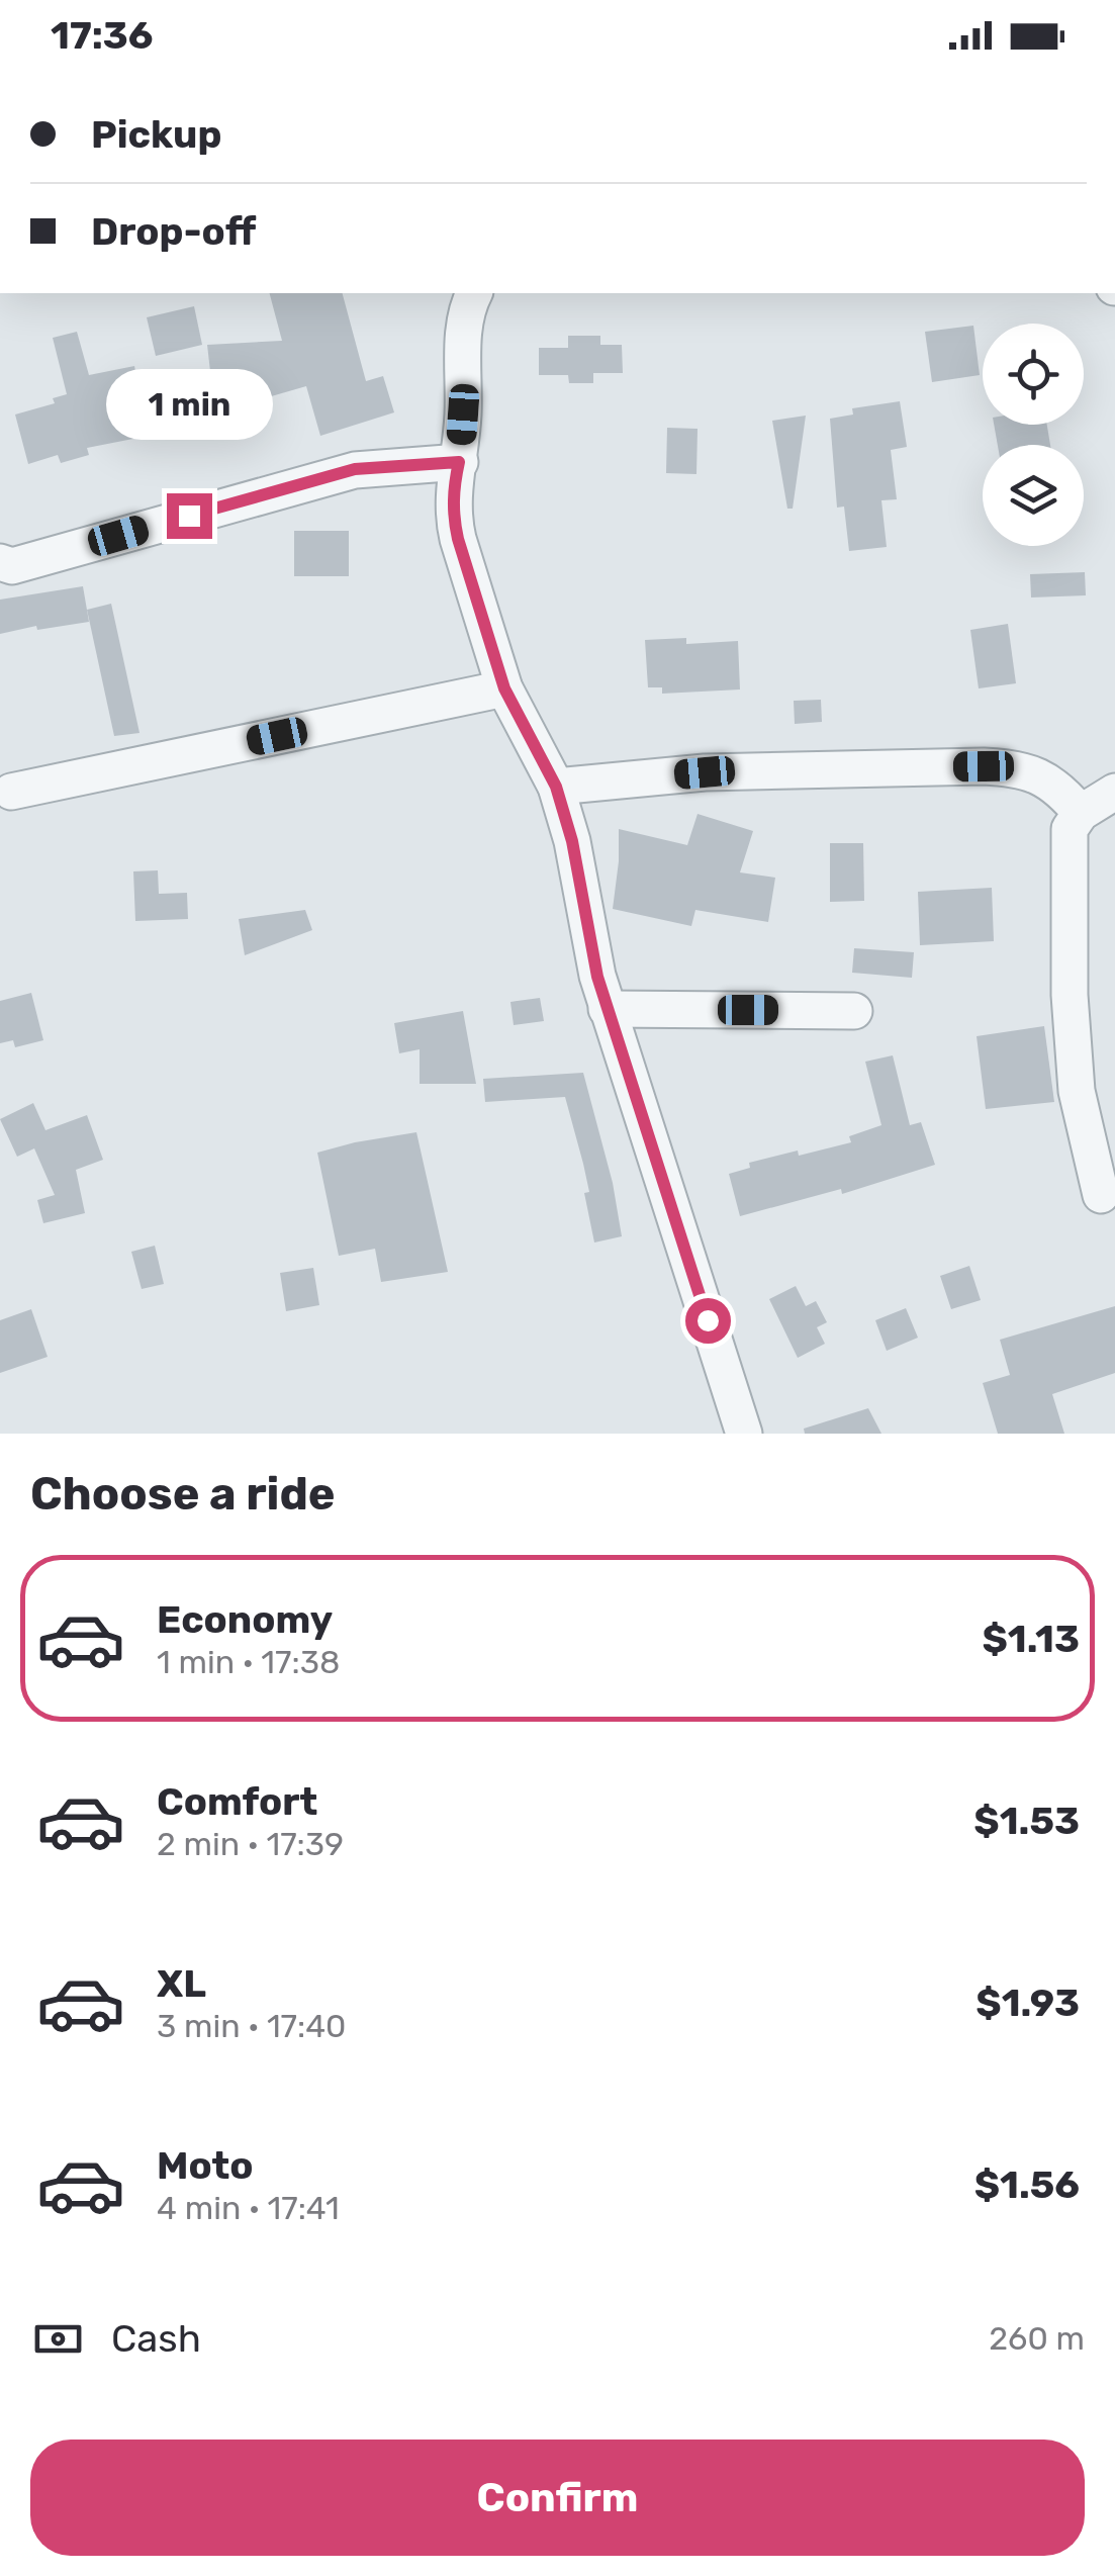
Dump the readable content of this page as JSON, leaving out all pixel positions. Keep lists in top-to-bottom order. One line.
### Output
{"page":{"status":"17:36","banner":["Pickup","Drop-off"],"bubble":"1 min","heading":"Choose a ride","list":[{"name":"Economy","note":"1 min · 17:38","value":"$1.13"},{"name":"Comfort","note":"2 min · 17:39","value":"$1.53"},{"name":"XL","note":"3 min · 17:40","value":"$1.93"},{"name":"Moto","note":"4 min · 17:41","value":"$1.56"}],"pay":["Cash","260 m"],"buttons":"Confirm"}}
